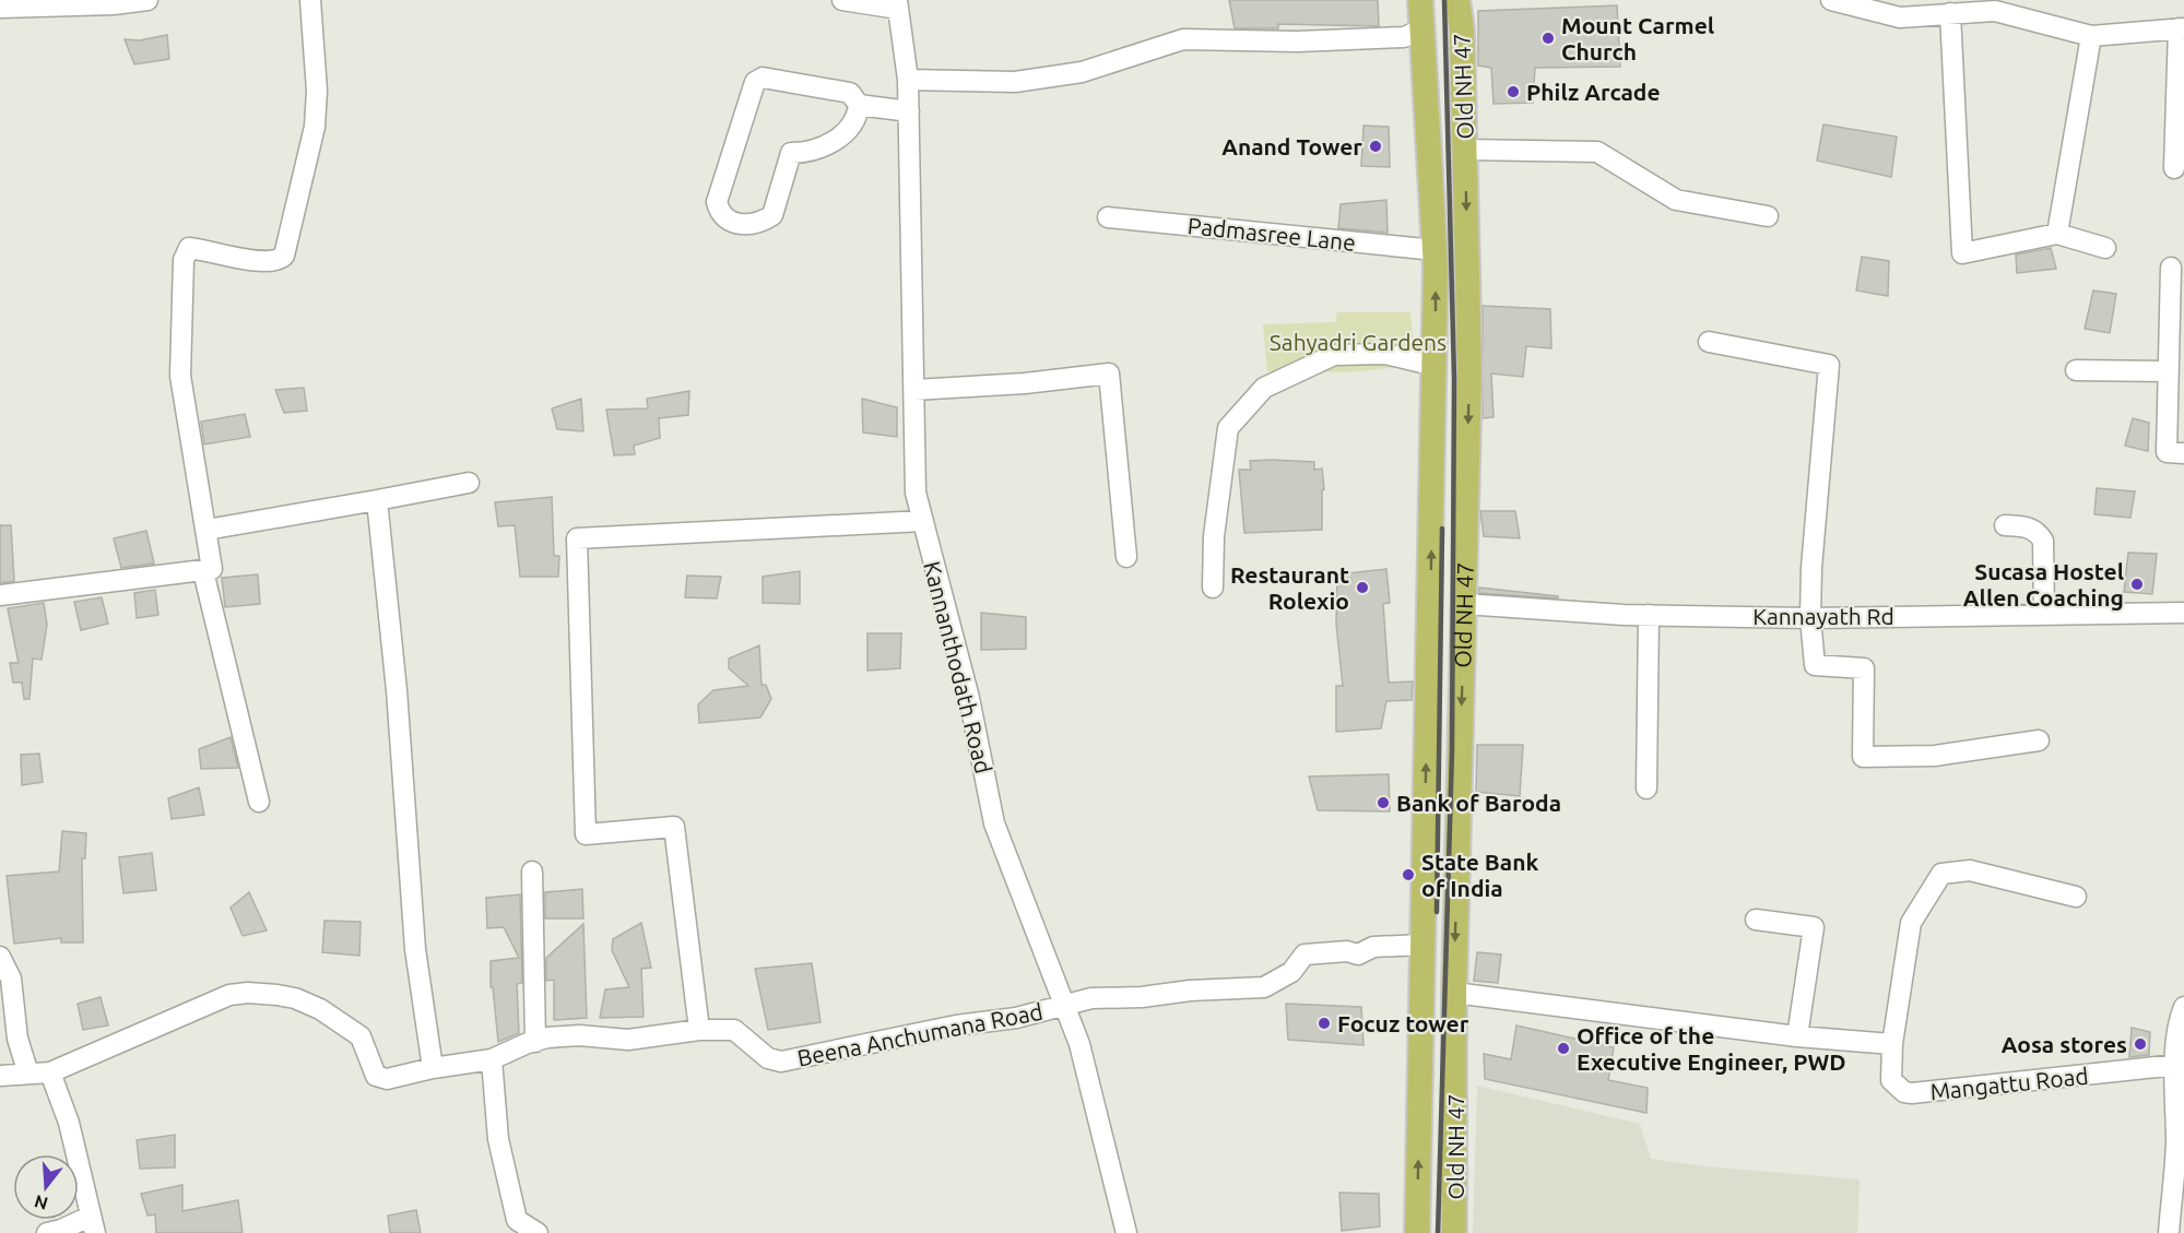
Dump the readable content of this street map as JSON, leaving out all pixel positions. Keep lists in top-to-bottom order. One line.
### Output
{"streets":{"main road":["Old NH 47"],"street":["Padmasree Lane","Kannayath Rd","Kannanthodath Road","Beena Anchumana Road","Mangattu Road"]},"crossings":[["Old NH 47","Padmasree Lane"],["Old NH 47","Kannayath Rd"],["Old NH 47","Beena Anchumana Road"],["Kannanthodath Road","Beena Anchumana Road"]],"parks":["Sahyadri Gardens"],"places":["Mount Carmel Church","Philz Arcade","Anand Tower","Sucasa Hostel Allen Coaching","Restaurant Rolexio","Bank of Baroda","State Bank of India","Focuz tower","Aosa stores","Office of the Executive Engineer, PWD"],"north":"bottom"}
